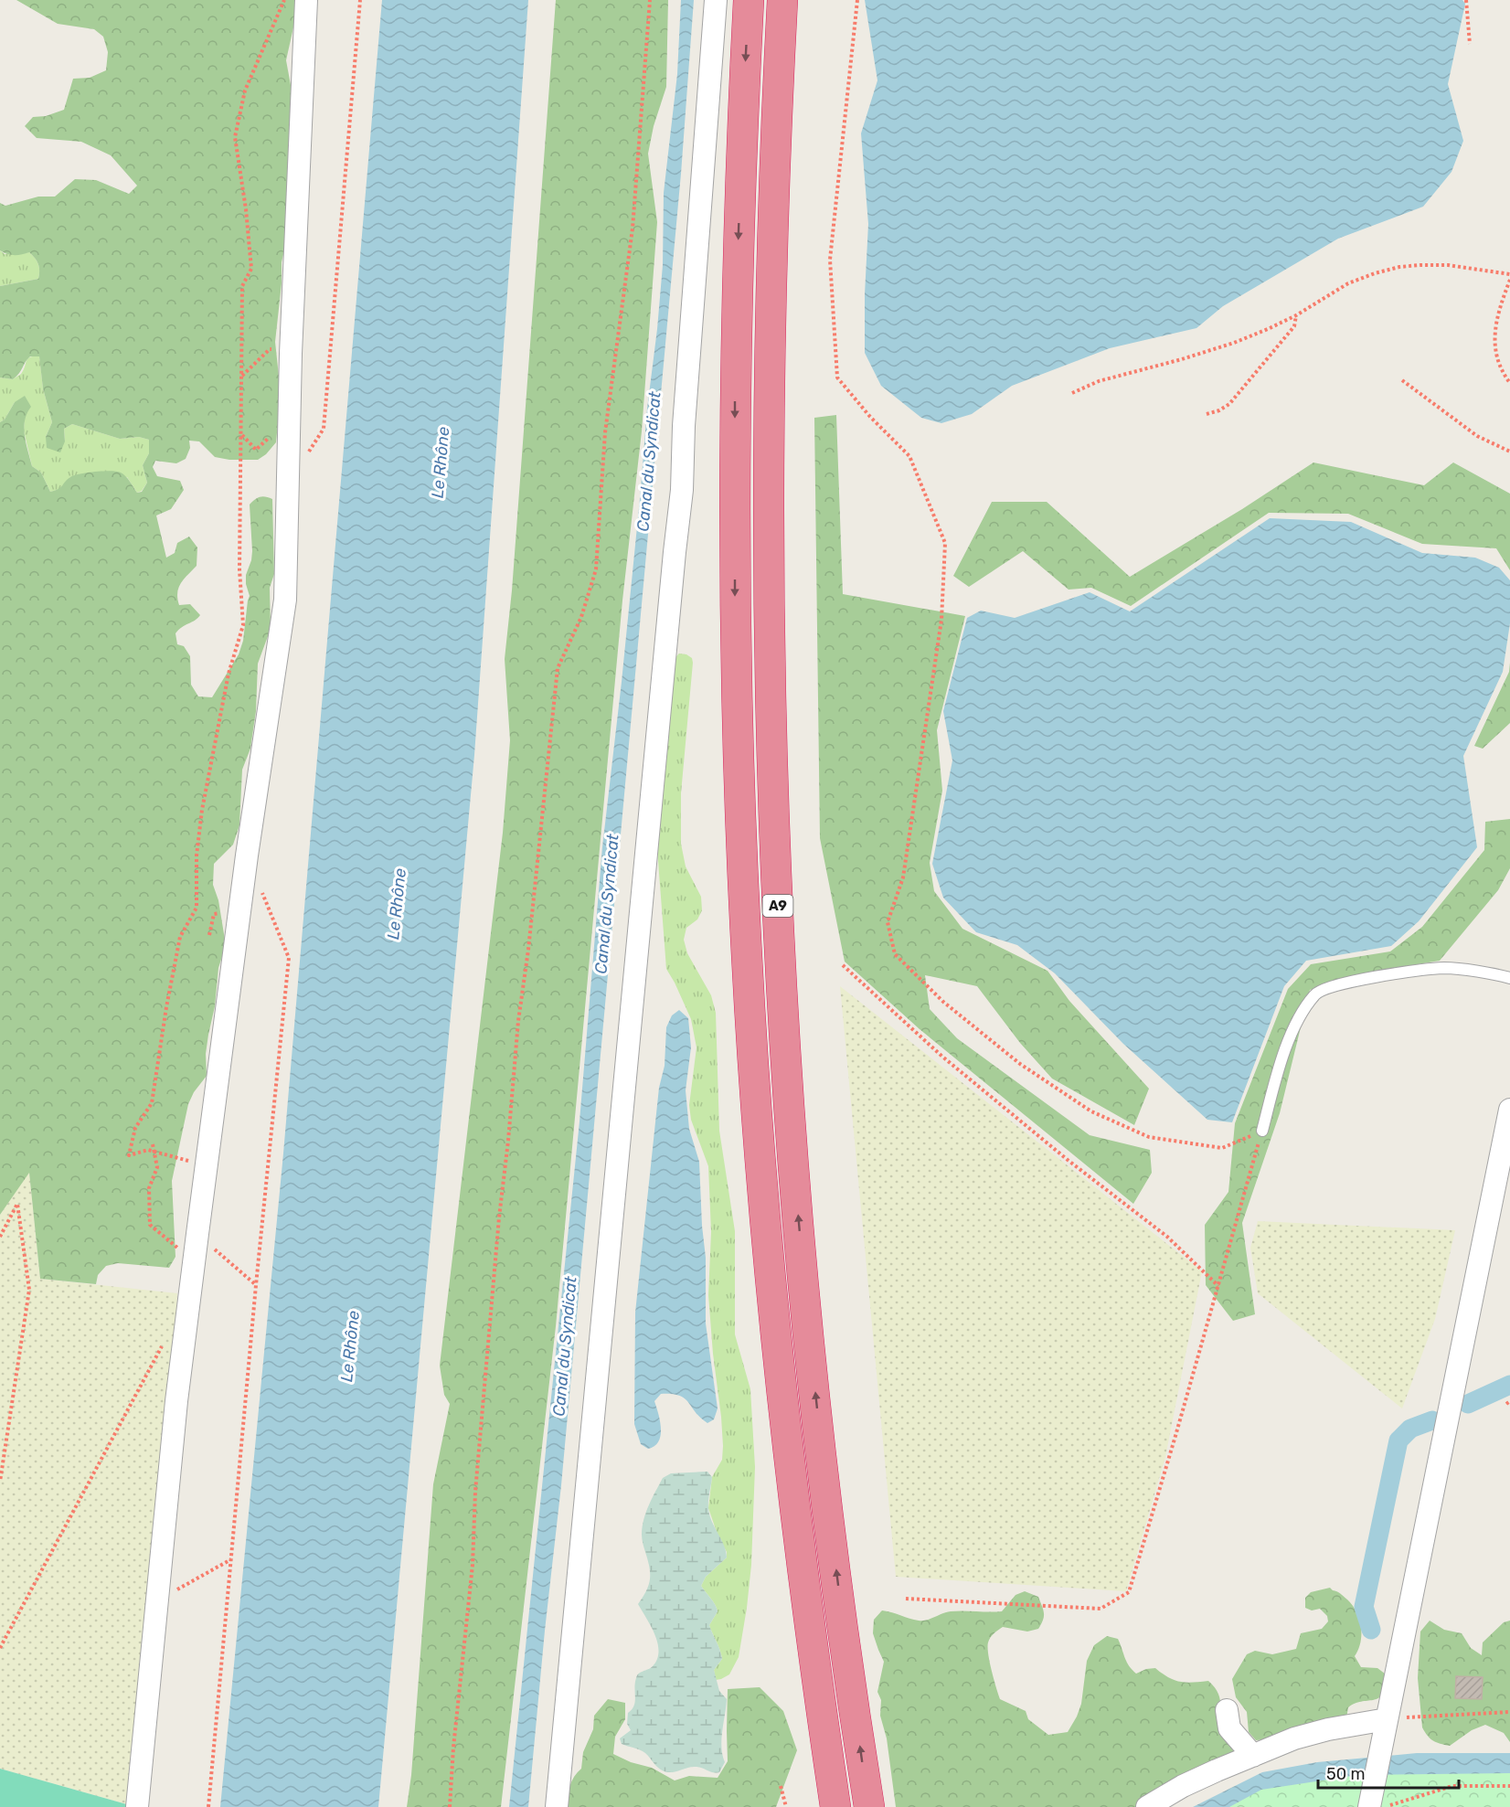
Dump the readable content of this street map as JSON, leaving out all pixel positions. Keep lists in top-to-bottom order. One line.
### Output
{"streets":{"highway":["A9"]},"water":["Canal du Syndicat","Le Rhône"],"scale_bar":"50 m"}
